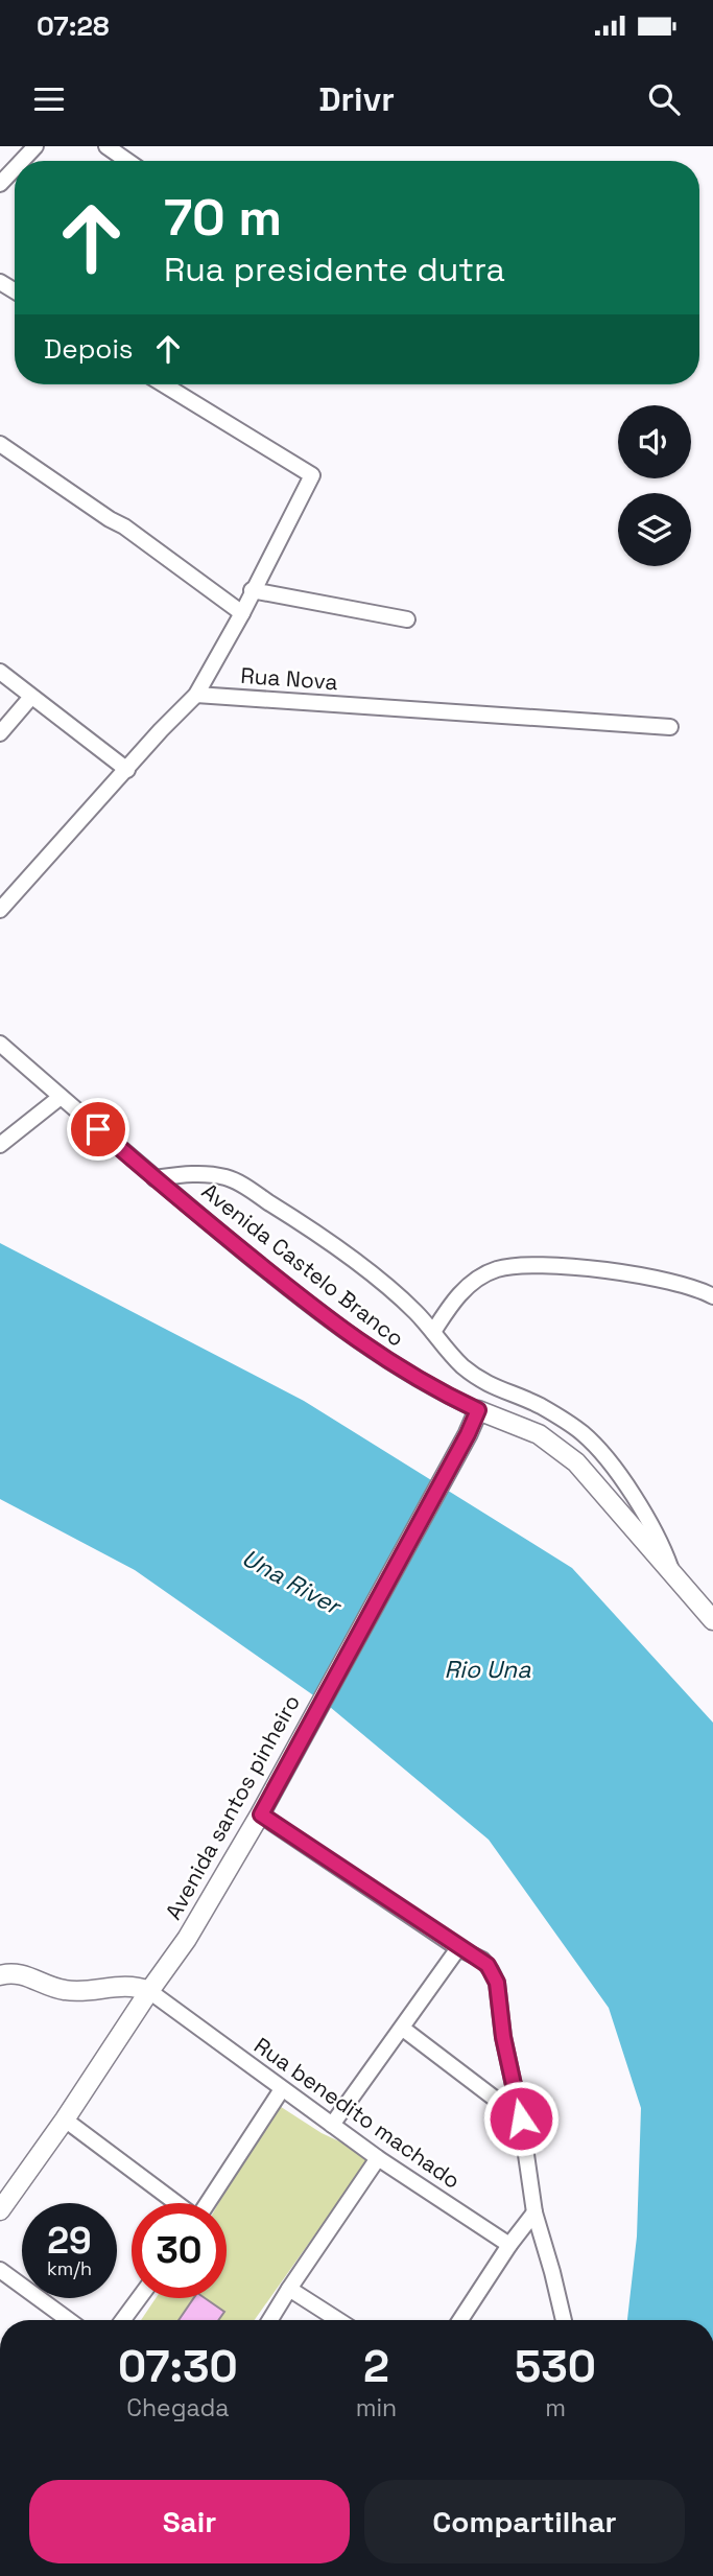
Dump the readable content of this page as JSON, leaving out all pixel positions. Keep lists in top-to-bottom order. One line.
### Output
{"streets":{"street":["Rua Nova","Avenida Castelo Branco","Avenida santos pinheiro","Rua benedito machado"]},"crossings":[["Avenida Castelo Branco","Avenida santos pinheiro"],["Avenida santos pinheiro","Rua benedito machado"]],"water":["Una River","Rio Una"],"page":{"status":"07:28","header":"Drivr","turn":["70 m","Rua presidente dutra"],"then":"Depois","speed":"29 km/h","limit":"30","eta":["07:30","Chegada","2","min","530","m"],"buttons":["Sair","Compartilhar"]}}
